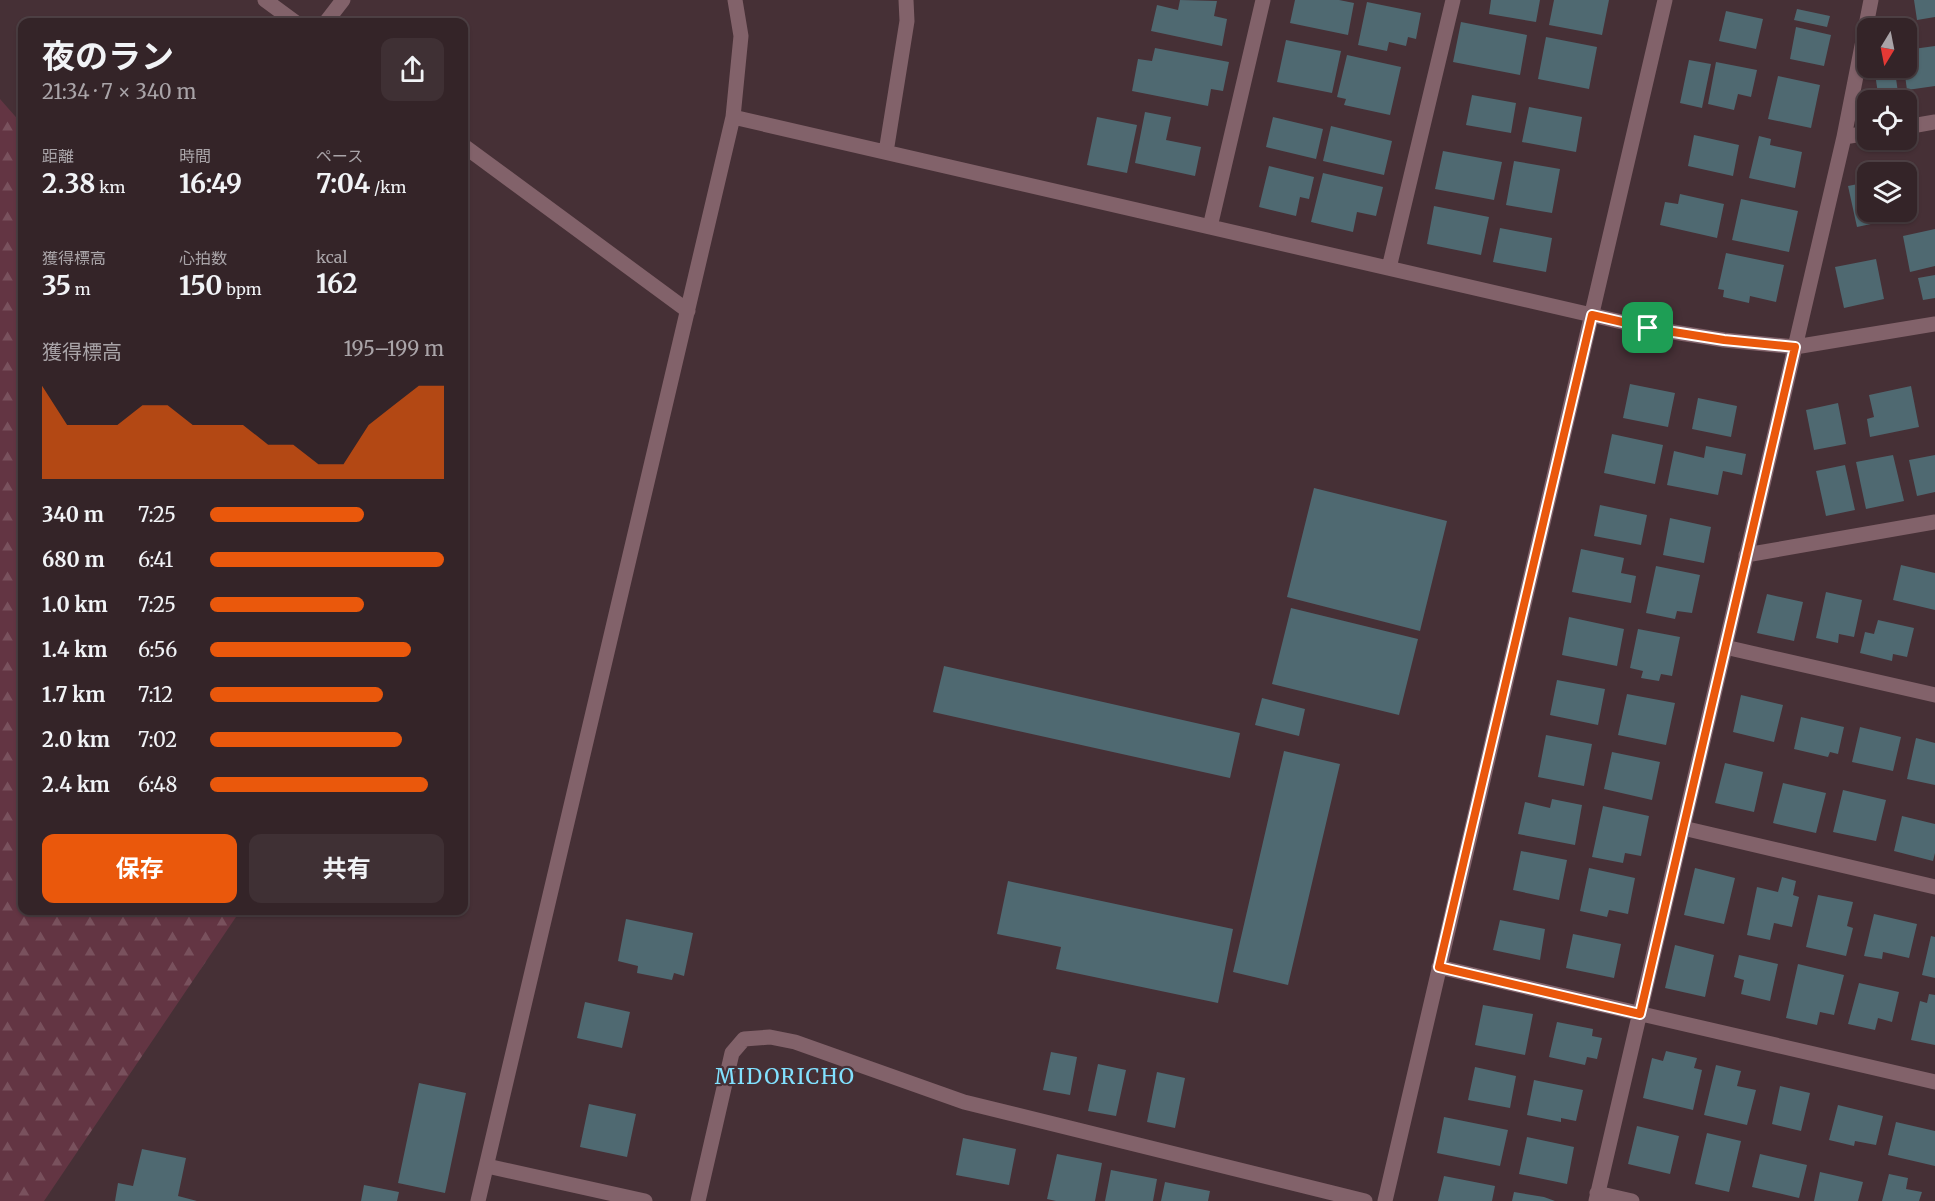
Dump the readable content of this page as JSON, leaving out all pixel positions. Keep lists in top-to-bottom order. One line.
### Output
{"districts":["MIDORICHO"],"north":"bottom","page":{"heading":["夜のラン","21:34 · 7 × 340 m"],"stats":[["距離","2.38 km"],["時間","16:49"],["ペース","7:04 /km"],["獲得標高","35 m"],["心拍数","150 bpm"],["kcal","162"]],"chart":["獲得標高","195–199 m"],"list":[{"name":"340 m","note":"7:25"},{"name":"680 m","note":"6:41"},{"name":"1.0 km","note":"7:25"},{"name":"1.4 km","note":"6:56"},{"name":"1.7 km","note":"7:12"},{"name":"2.0 km","note":"7:02"},{"name":"2.4 km","note":"6:48"}],"buttons":["保存","共有"]}}
